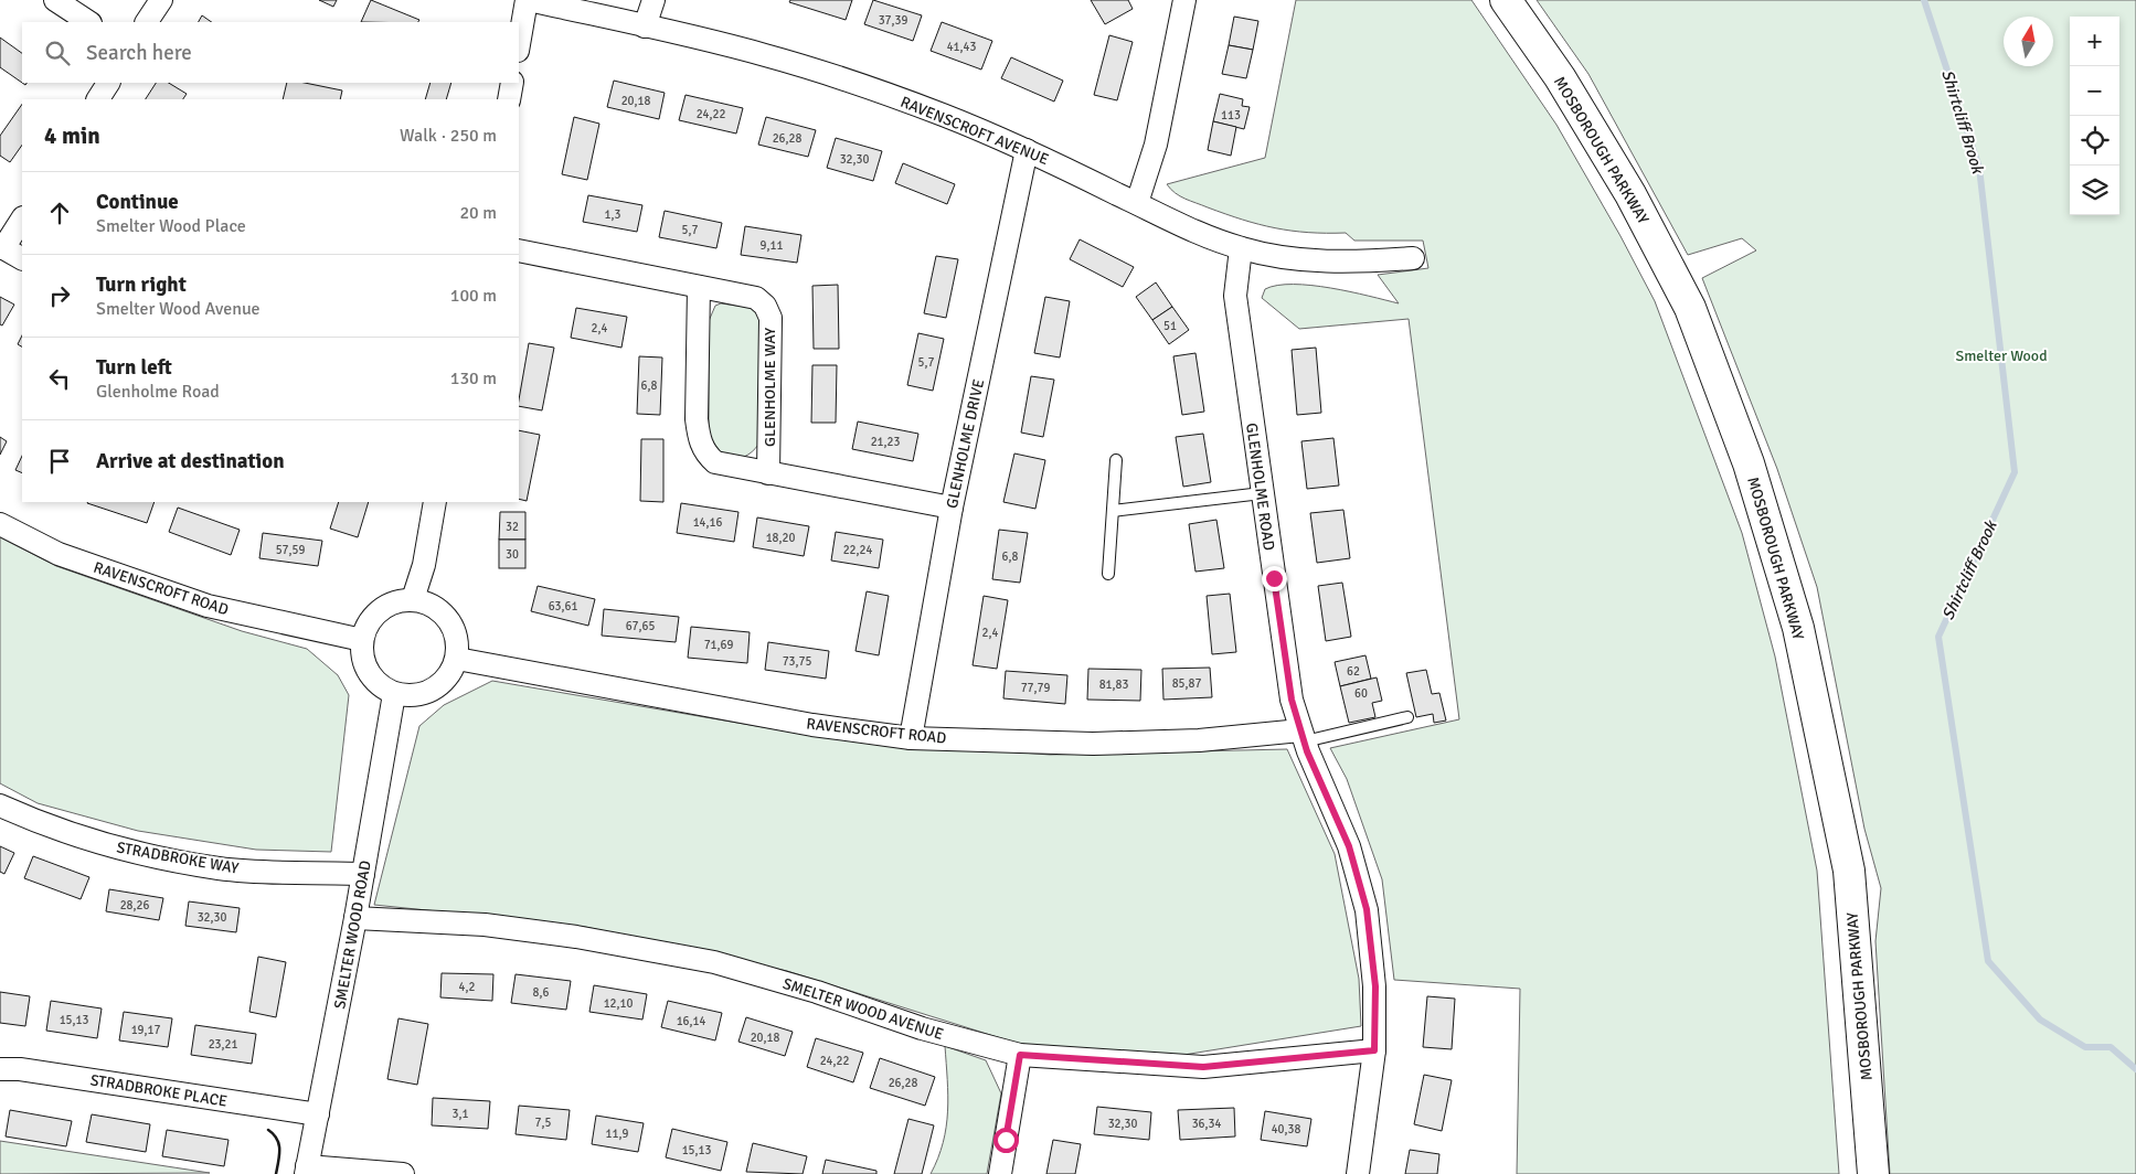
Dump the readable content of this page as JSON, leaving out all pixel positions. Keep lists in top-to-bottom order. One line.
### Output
{"streets":{"highway":["MOSBOROUGH PARKWAY"],"street":["RAVENSCROFT AVENUE","GLENHOLME WAY","GLENHOLME DRIVE","GLENHOLME ROAD","RAVENSCROFT ROAD","STRADBROKE WAY","SMELTER WOOD ROAD","SMELTER WOOD AVENUE","STRADBROKE PLACE"]},"crossings":[["RAVENSCROFT AVENUE","GLENHOLME DRIVE"],["RAVENSCROFT AVENUE","GLENHOLME ROAD"],["GLENHOLME DRIVE","RAVENSCROFT ROAD"],["GLENHOLME ROAD","RAVENSCROFT ROAD"],["GLENHOLME ROAD","SMELTER WOOD AVENUE"],["RAVENSCROFT ROAD","SMELTER WOOD ROAD"],["STRADBROKE WAY","SMELTER WOOD ROAD"],["SMELTER WOOD ROAD","SMELTER WOOD AVENUE"],["SMELTER WOOD ROAD","STRADBROKE PLACE"]],"water":["Shirtcliff Brook"],"parks":["Smelter Wood"],"house_numbers":["37,39","41,43","20,18","24,22","113","26,28","32,30","1,3","5,7","9,11","51","2,4","5,7","6,8","21,23","14,16","32","18,20","57,59","22,24","30","6,8","63,61","67,65","2,4","71,69","73,75","62","85,87","81,83","77,79","60","28,26","32,30","4,2","8,6","12,10","15,13","16,14","19,17","20,18","23,21","24,22","26,28","3,1","7,5","32,30","36,34","40,38","11,9","15,13"],"north":"top","page":{"map_buttons":["+","−"],"search":"Search here","heading":["4 min","Walk · 250 m"],"list":[["Continue","Smelter Wood Place","20 m"],["Turn right","Smelter Wood Avenue","100 m"],["Turn left","Glenholme Road","130 m"],"Arrive at destination"]}}
